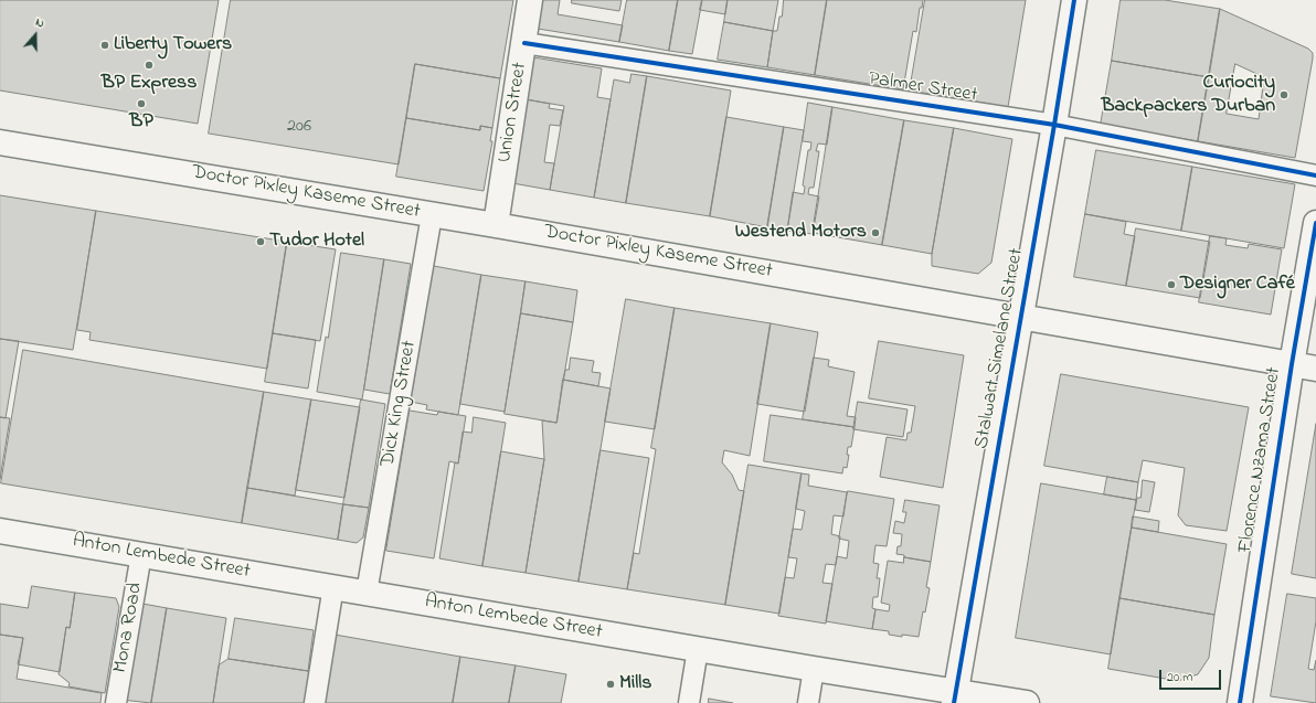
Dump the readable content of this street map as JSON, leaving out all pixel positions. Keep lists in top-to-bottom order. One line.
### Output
{"streets":{"main road":["Union Street","Doctor Pixley Kaseme Street","Stalwart Simelane Street","Florence Nzama Street","Anton Lembede Street"],"street":["Palmer Street","Dick King Street","Mona Road"]},"crossings":[["Palmer Street","Union Street"],["Palmer Street","Stalwart Simelane Street"],["Union Street","Doctor Pixley Kaseme Street"],["Doctor Pixley Kaseme Street","Stalwart Simelane Street"],["Doctor Pixley Kaseme Street","Dick King Street"],["Doctor Pixley Kaseme Street","Florence Nzama Street"],["Stalwart Simelane Street","Anton Lembede Street"],["Dick King Street","Anton Lembede Street"],["Anton Lembede Street","Mona Road"]],"places":["Liberty Towers","BP Express","Curiocity Backpackers Durban","BP","Westend Motors","Tudor Hotel","Designer Café","Mills"],"house_numbers":["206"],"scale_bar":"20 m","north":"top"}
